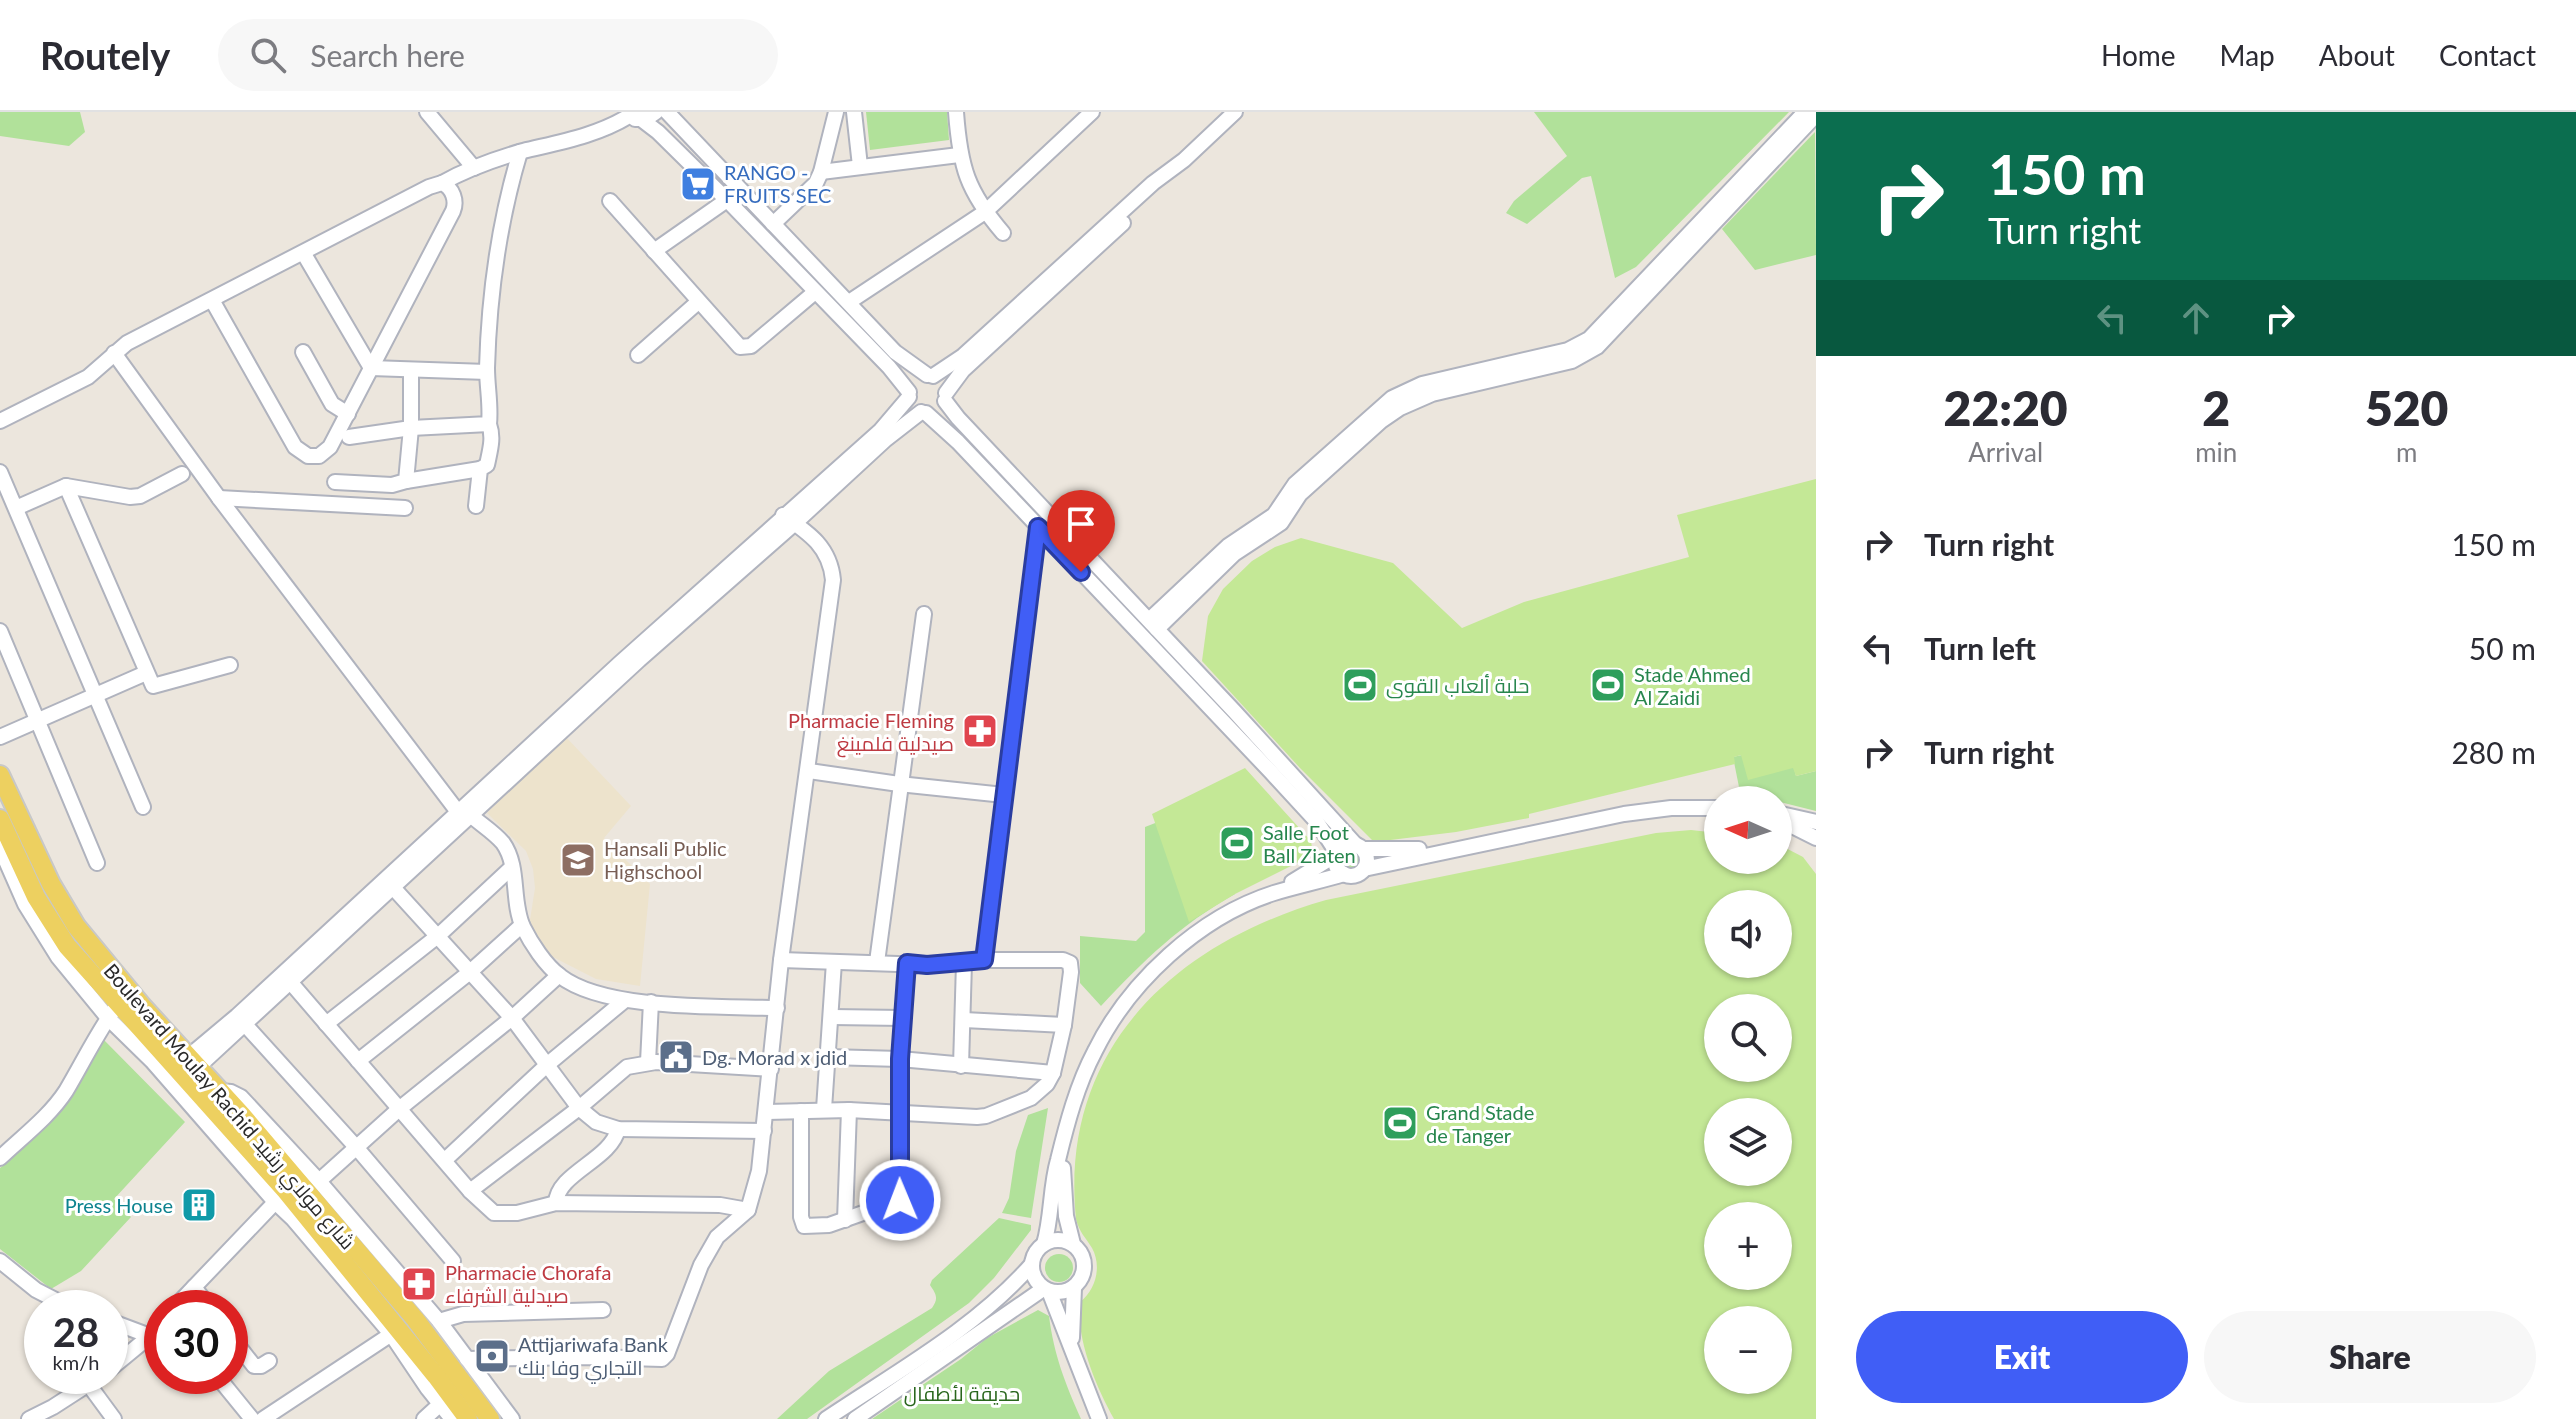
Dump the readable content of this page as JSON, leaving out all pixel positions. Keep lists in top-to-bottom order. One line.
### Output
{"streets":{"main road":["Boulevard Moulay Rachid شارع مولاي رشيد"]},"parks":["حديقة لأطفال"],"places":{"supermarket":["RANGO - FRUITS SEC"],"sports":["حلبة ألعاب القوى","Stade Ahmed Al Zaidi","Salle Foot Ball Ziaten","Grand Stade de Tanger"],"pharmacy":["Pharmacie Fleming صيدلية فلمينغ","Pharmacie Chorafa صيدلية الشرفاء"],"school or university":["Hansali Public Highschool"],"public building":["Dg. Morad x jdid"],"building":["Press House"],"bank":["Attijariwafa Bank التجاري وفا بنك"]},"north":"left","page":{"header":"Routely","search":"Search here","nav":["Home","Map","About","Contact"],"turn":["150 m","Turn right"],"eta":["22:20","Arrival","2","min","520","m"],"list":[{"name":"Turn right","value":"150 m"},{"name":"Turn left","value":"50 m"},{"name":"Turn right","value":"280 m"}],"map_buttons":["+","−"],"speed":"28 km/h","limit":"30","buttons":["Exit","Share"]}}
